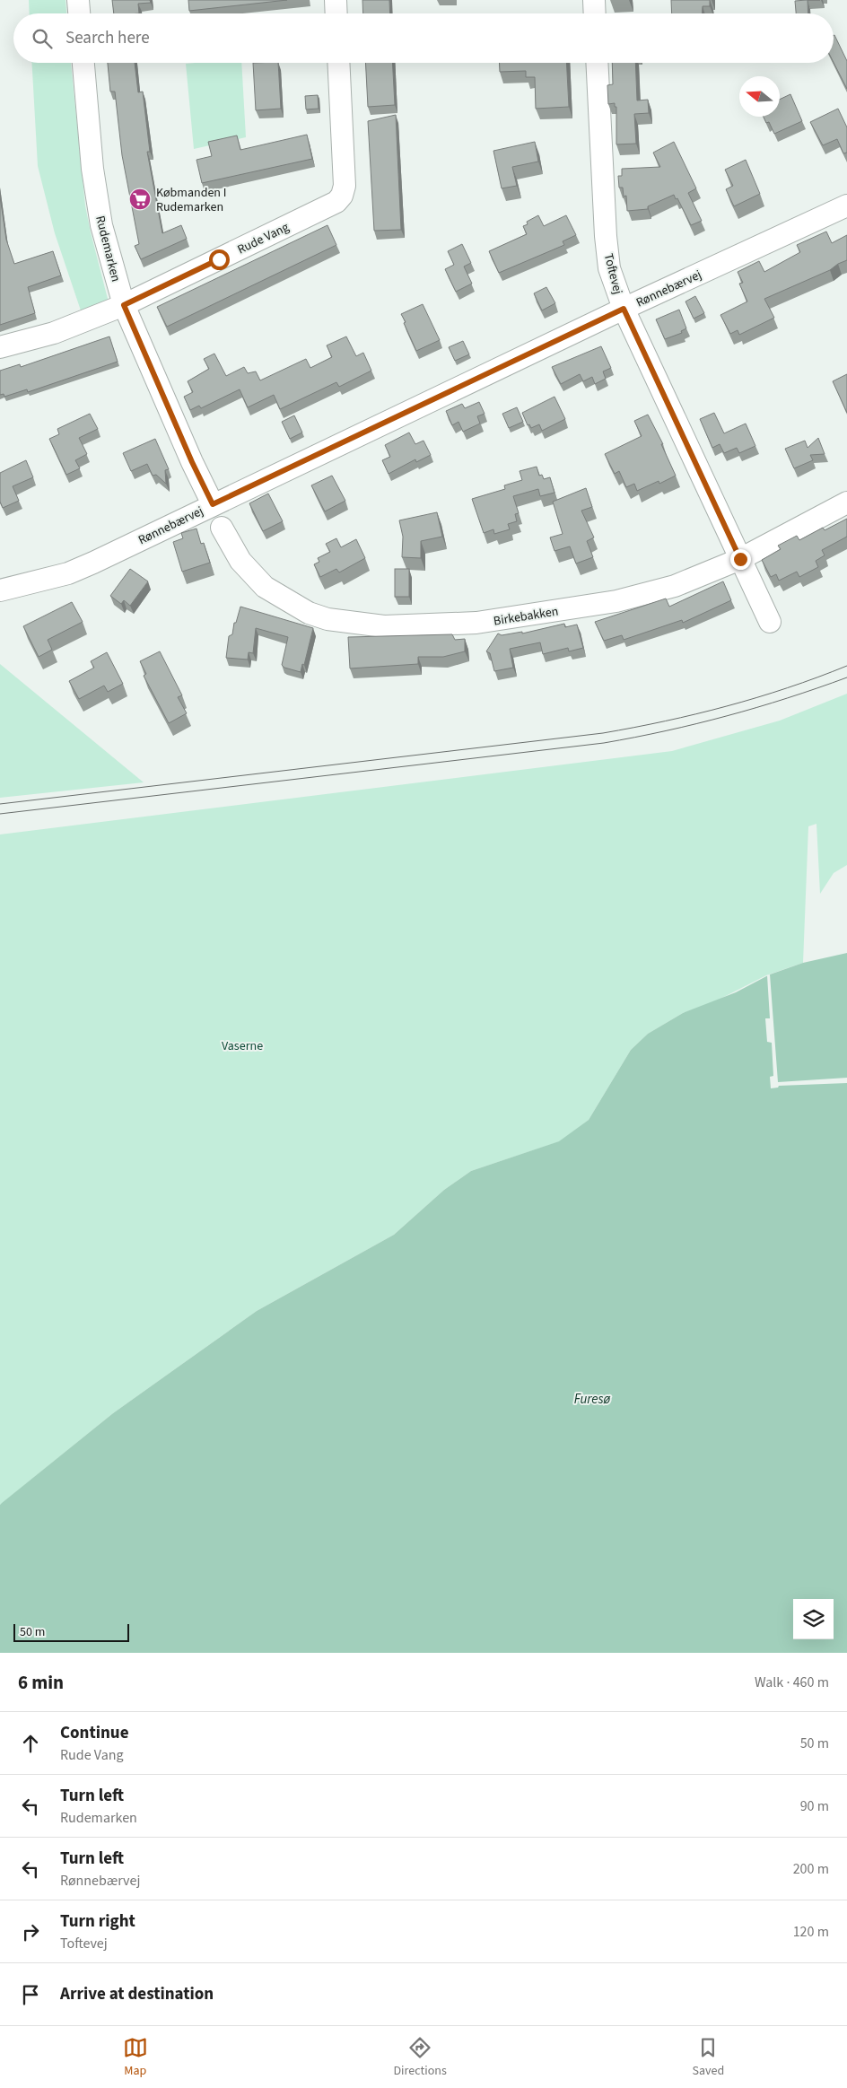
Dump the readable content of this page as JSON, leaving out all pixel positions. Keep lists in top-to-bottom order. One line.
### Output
{"streets":{"street":["Rude Vang","Rudemarken","Toftevej","Rønnebærvej","Birkebakken"]},"crossings":[["Rude Vang","Rudemarken"],["Rudemarken","Rønnebærvej"],["Toftevej","Rønnebærvej"],["Toftevej","Birkebakken"]],"water":["Furesø"],"parks":["Vaserne"],"places":{"supermarket":["Købmanden I Rudemarken"]},"scale_bar":"50 m","north":"left","page":{"search":"Search here","scale":"50 m","heading":["6 min","Walk · 460 m"],"list":[["Continue","Rude Vang","50 m"],["Turn left","Rudemarken","90 m"],["Turn left","Rønnebærvej","200 m"],["Turn right","Toftevej","120 m"],"Arrive at destination"],"nav":["Map","Directions","Saved"]}}
